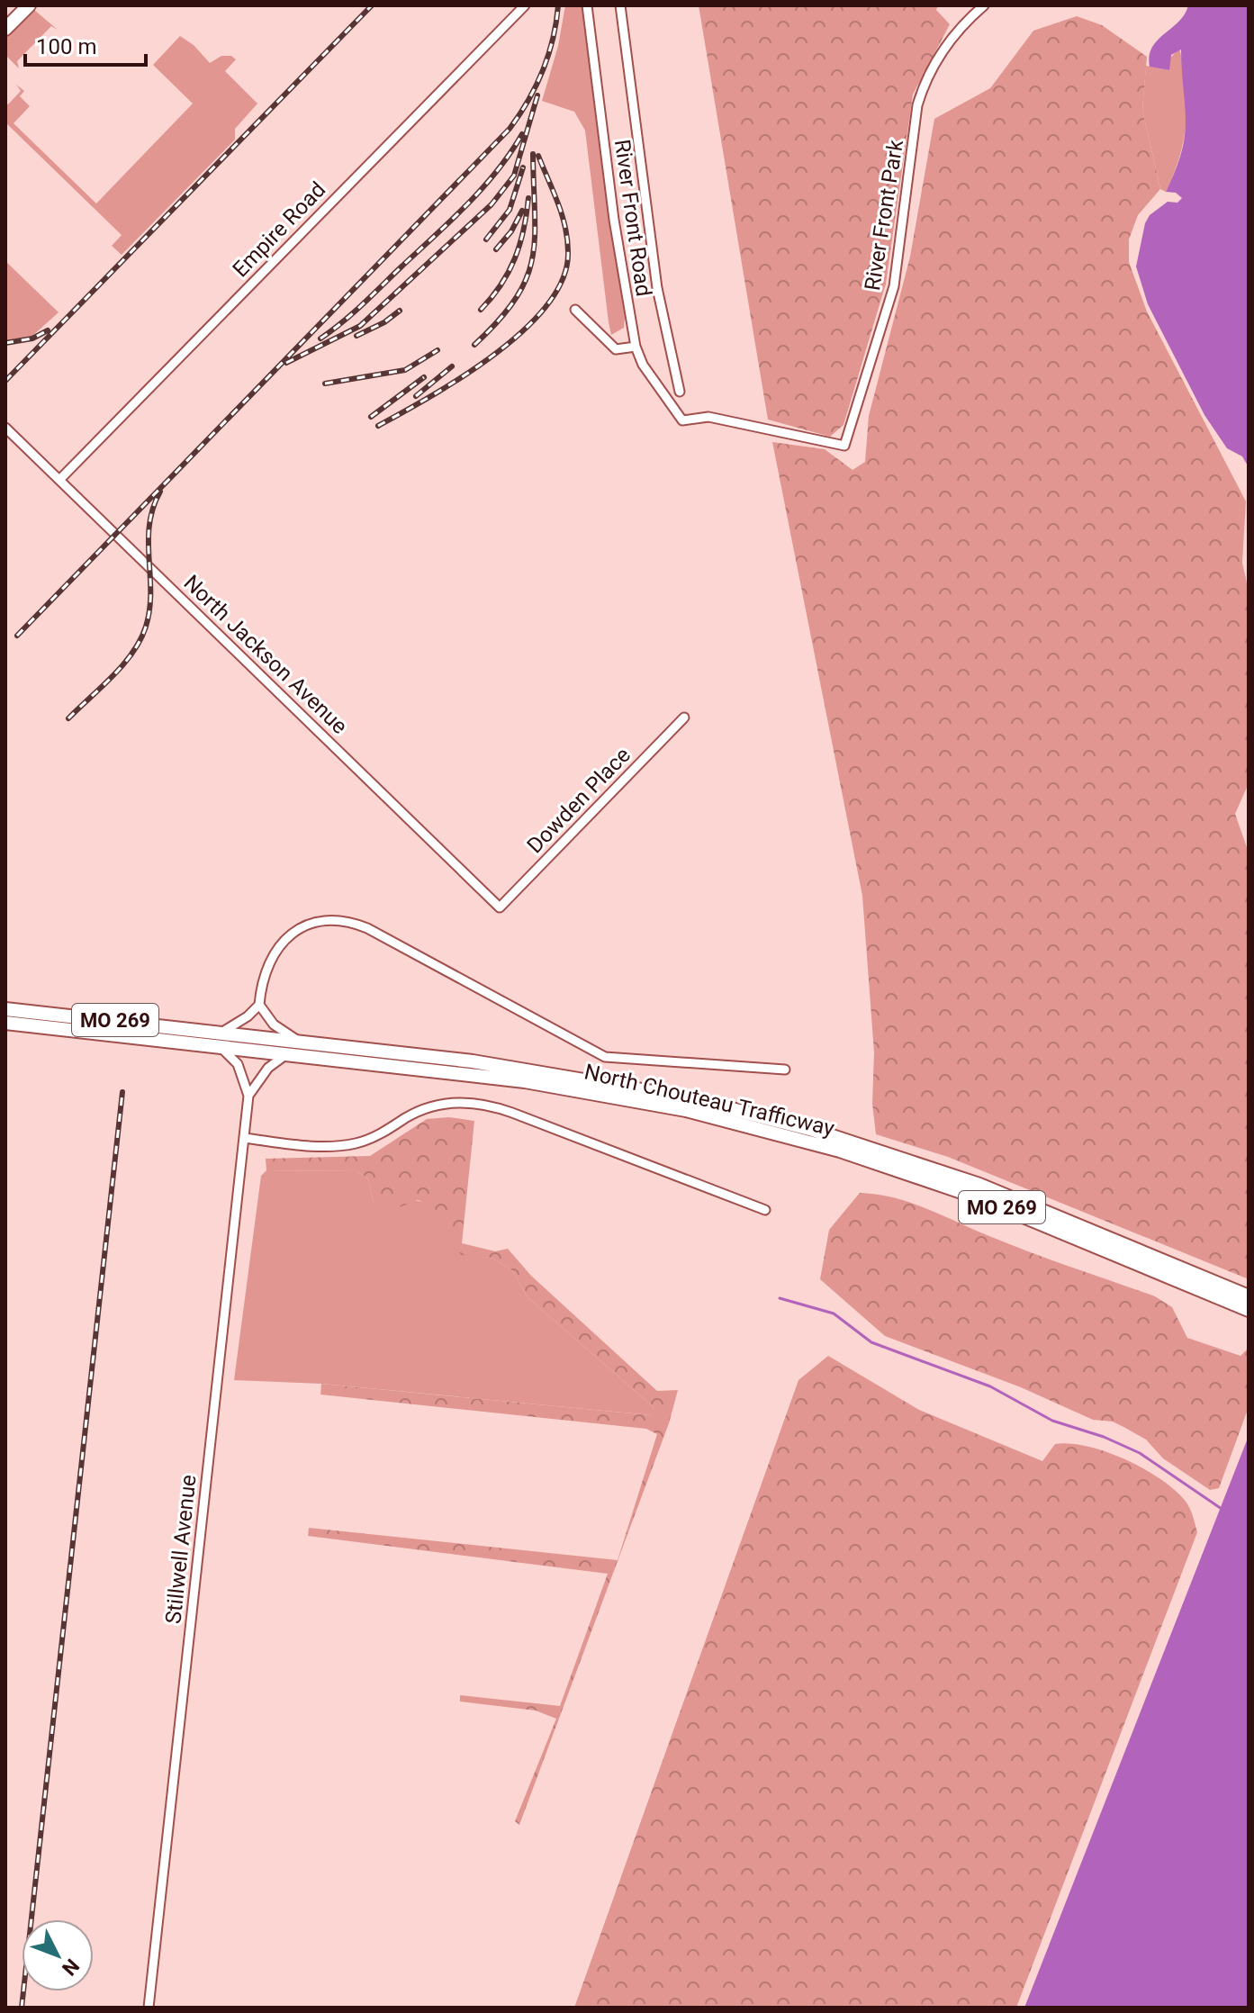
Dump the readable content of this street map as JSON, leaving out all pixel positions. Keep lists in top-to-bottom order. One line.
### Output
{"streets":{"main road":["MO 269","North Chouteau Trafficway"],"street":["River Front Park","River Front Road","Empire Road","North Jackson Avenue","Dowden Place","Stillwell Avenue"]},"crossings":[["River Front Park","River Front Road"],["Empire Road","North Jackson Avenue"],["North Jackson Avenue","Dowden Place"],["North Chouteau Trafficway","Stillwell Avenue"]],"scale_bar":"100 m","north":"bottom right"}
